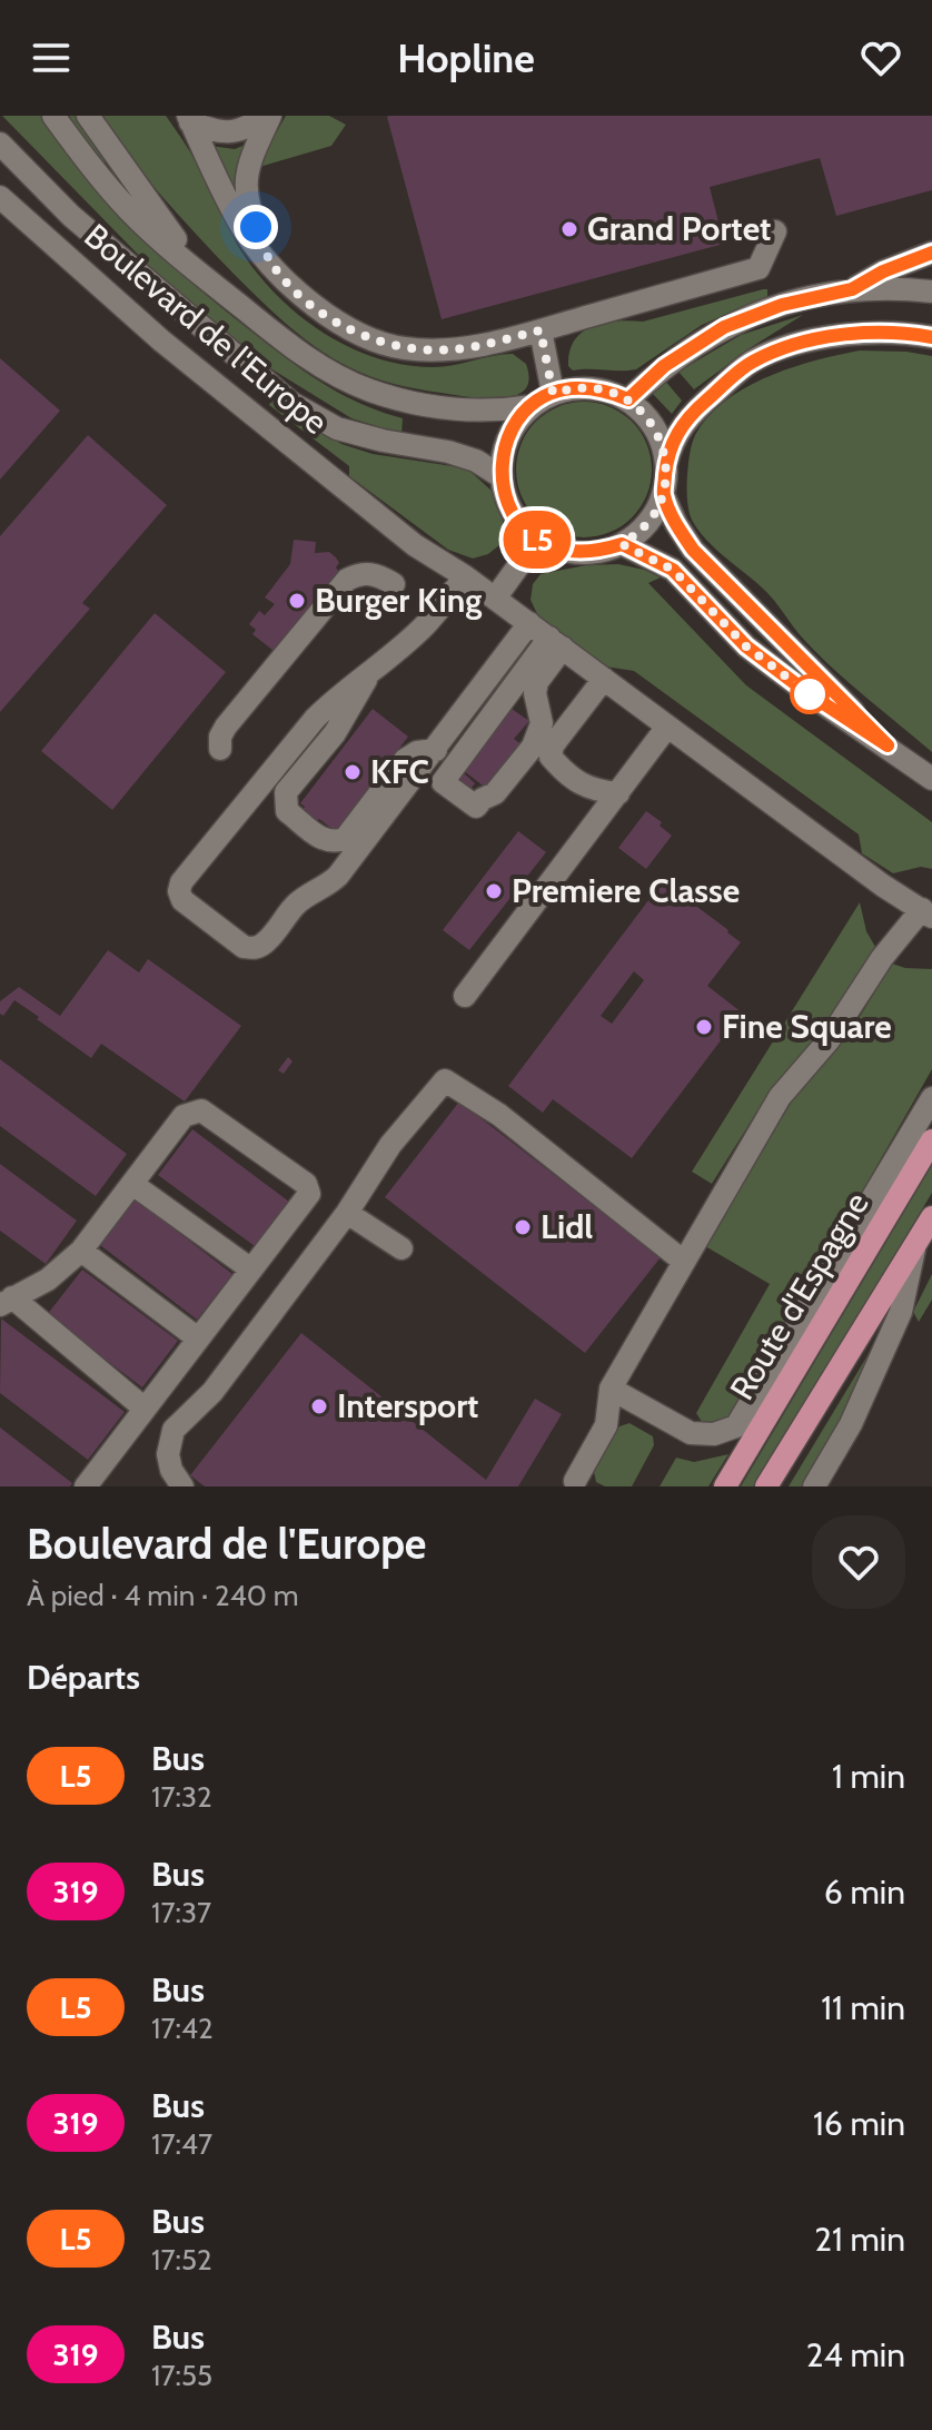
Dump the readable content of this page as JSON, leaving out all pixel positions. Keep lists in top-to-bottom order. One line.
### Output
{"streets":{"main road":["Route d'Espagne"],"street":["Boulevard de l'Europe"]},"places":["Grand Portet","Burger King","KFC","Premiere Classe","Fine Square","Lidl","Intersport"],"lines":["bus line L5"],"page":{"header":"Hopline","on_map":"L5","heading":[["Boulevard de l'Europe","À pied · 4 min · 240 m"],"Départs"],"list":[{"mark":"L5","name":"Bus","note":"17:32","value":"1 min"},{"mark":"319","name":"Bus","note":"17:37","value":"6 min"},{"mark":"L5","name":"Bus","note":"17:42","value":"11 min"},{"mark":"319","name":"Bus","note":"17:47","value":"16 min"},{"mark":"L5","name":"Bus","note":"17:52","value":"21 min"},{"mark":"319","name":"Bus","note":"17:55","value":"24 min"}]}}
